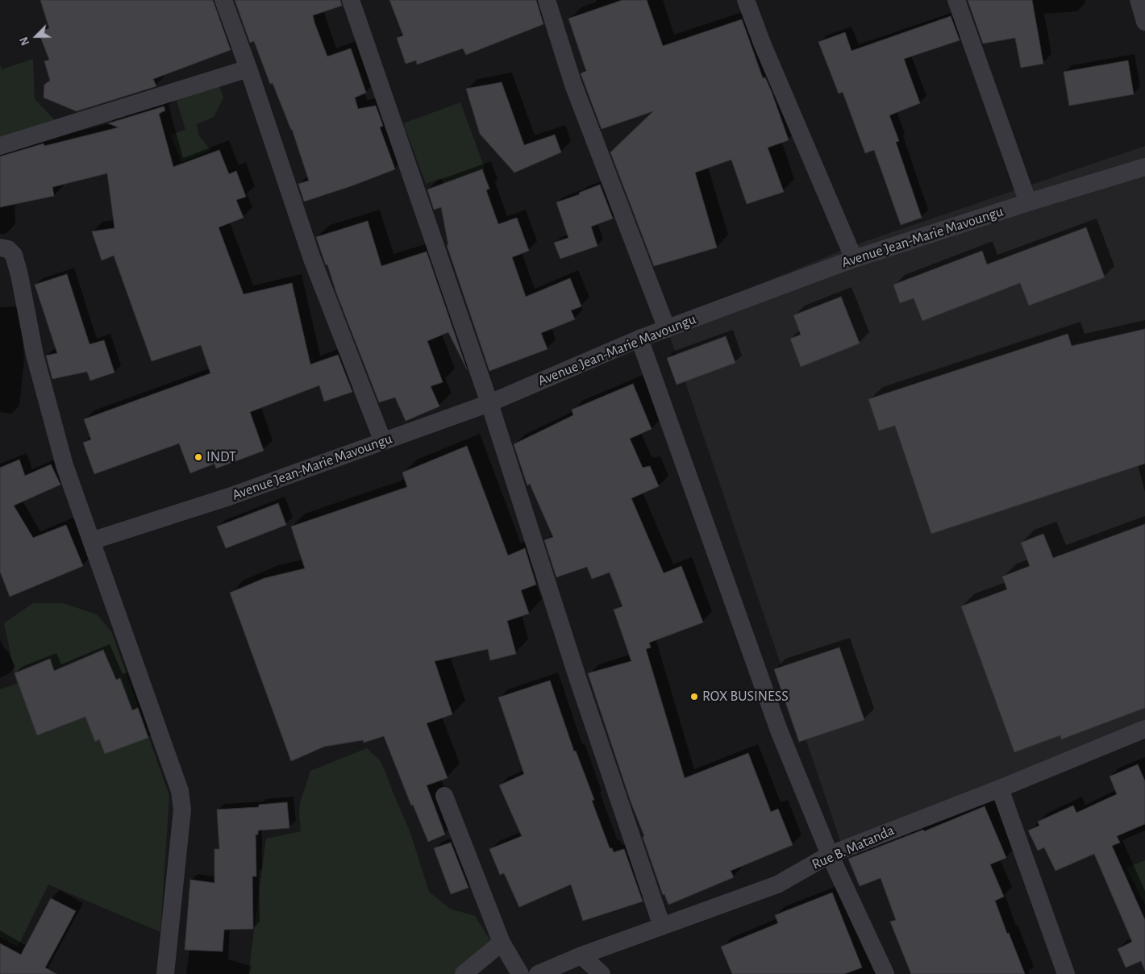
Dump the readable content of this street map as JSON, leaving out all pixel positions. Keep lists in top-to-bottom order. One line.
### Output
{"streets":{"street":["Avenue Jean-Marie Mavoungu","Rue B. Matanda"]},"places":["INDT","ROX BUSINESS"],"north":"bottom left"}
